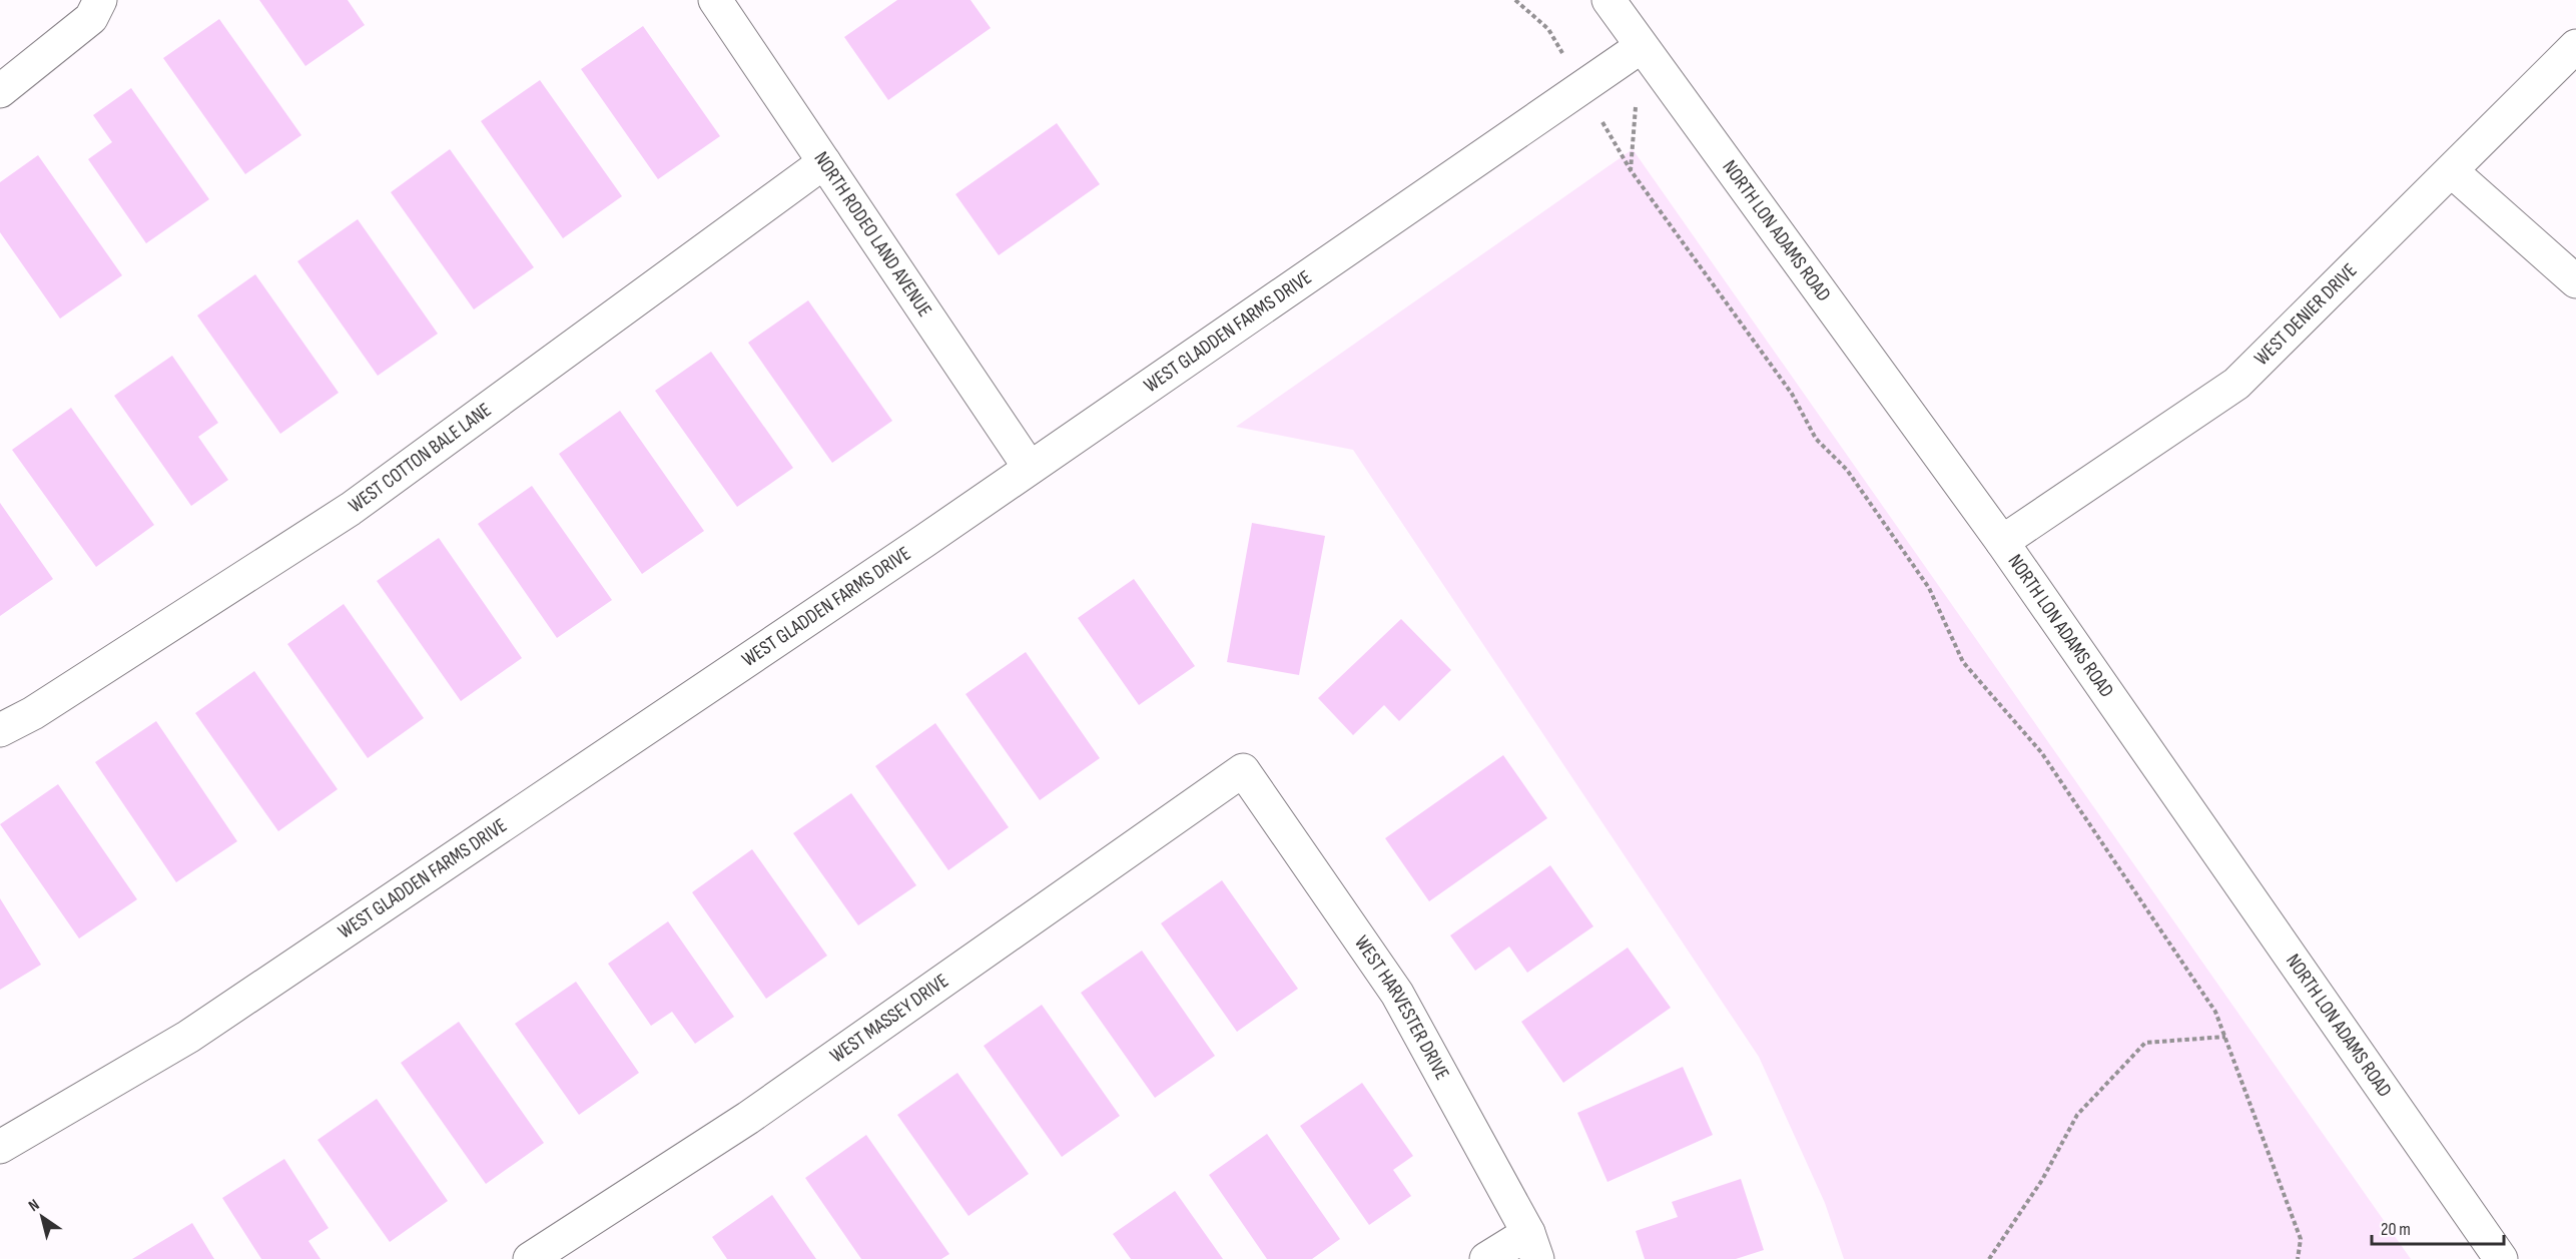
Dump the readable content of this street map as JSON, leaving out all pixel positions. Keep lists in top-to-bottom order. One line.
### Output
{"streets":{"street":["NORTH LON ADAMS ROAD","NORTH RODEO LAND AVENUE","WEST DENIER DRIVE","WEST GLADDEN FARMS DRIVE","WEST COTTON BALE LANE","WEST HARVESTER DRIVE","WEST MASSEY DRIVE"]},"crossings":[["NORTH LON ADAMS ROAD","WEST DENIER DRIVE"],["NORTH LON ADAMS ROAD","WEST GLADDEN FARMS DRIVE"],["NORTH RODEO LAND AVENUE","WEST GLADDEN FARMS DRIVE"],["NORTH RODEO LAND AVENUE","WEST COTTON BALE LANE"],["WEST HARVESTER DRIVE","WEST MASSEY DRIVE"]],"scale_bar":"20 m","north":"top left"}
